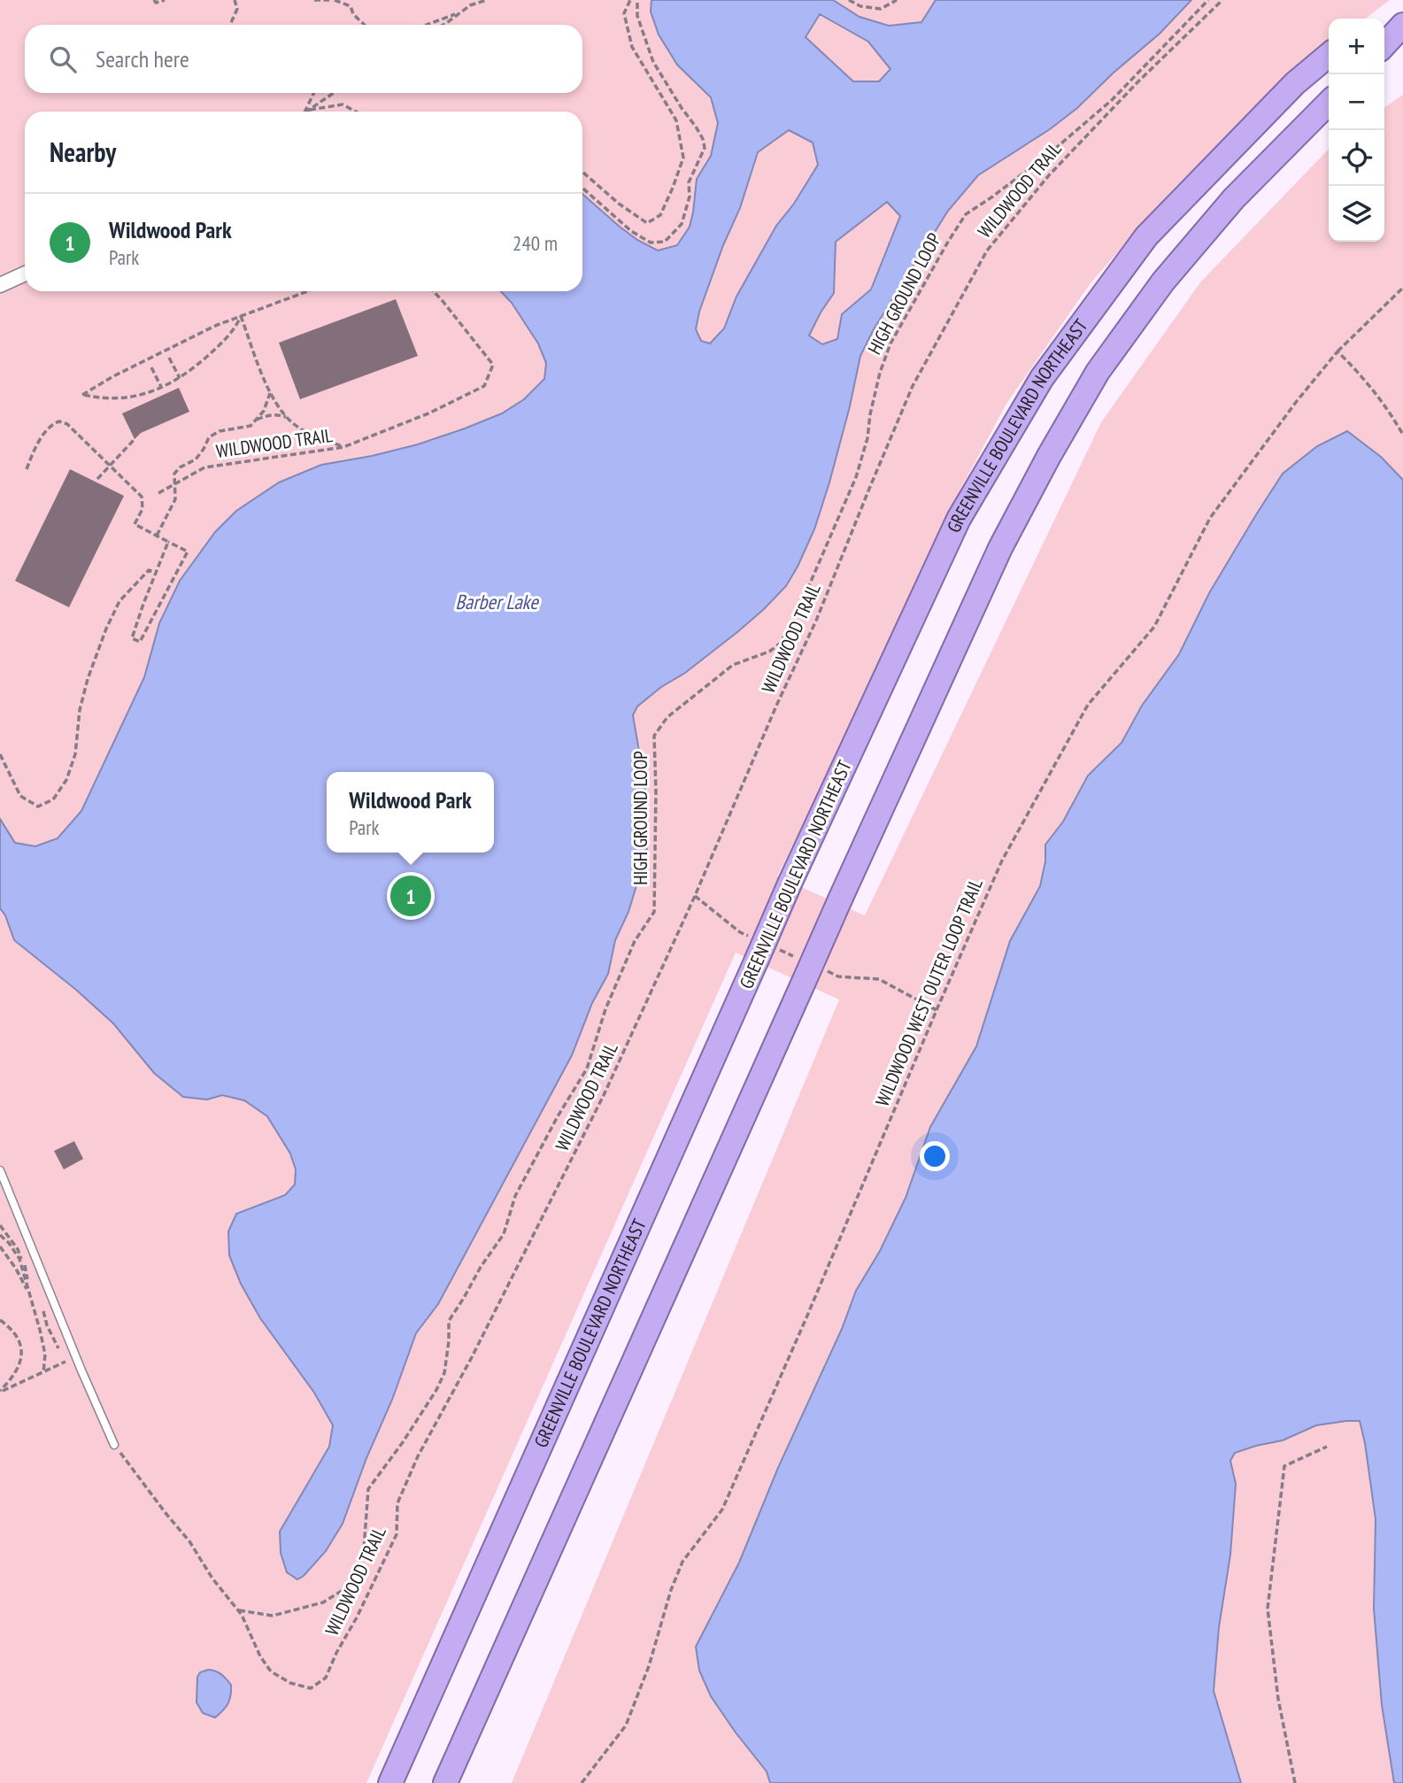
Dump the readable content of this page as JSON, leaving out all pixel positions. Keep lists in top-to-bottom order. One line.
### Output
{"streets":{"highway":["GREENVILLE BOULEVARD NORTHEAST"],"path":["WILDWOOD TRAIL","HIGH GROUND LOOP","WILDWOOD WEST OUTER LOOP TRAIL"]},"crossings":[["WILDWOOD TRAIL","HIGH GROUND LOOP"]],"water":["Barber Lake"],"page":{"map_buttons":["+","−"],"search":"Search here","heading":"Nearby","list":[{"mark":"1","name":"Wildwood Park","note":"Park","value":"240 m"}],"popup":["Wildwood Park","Park"],"pins":"1"}}
